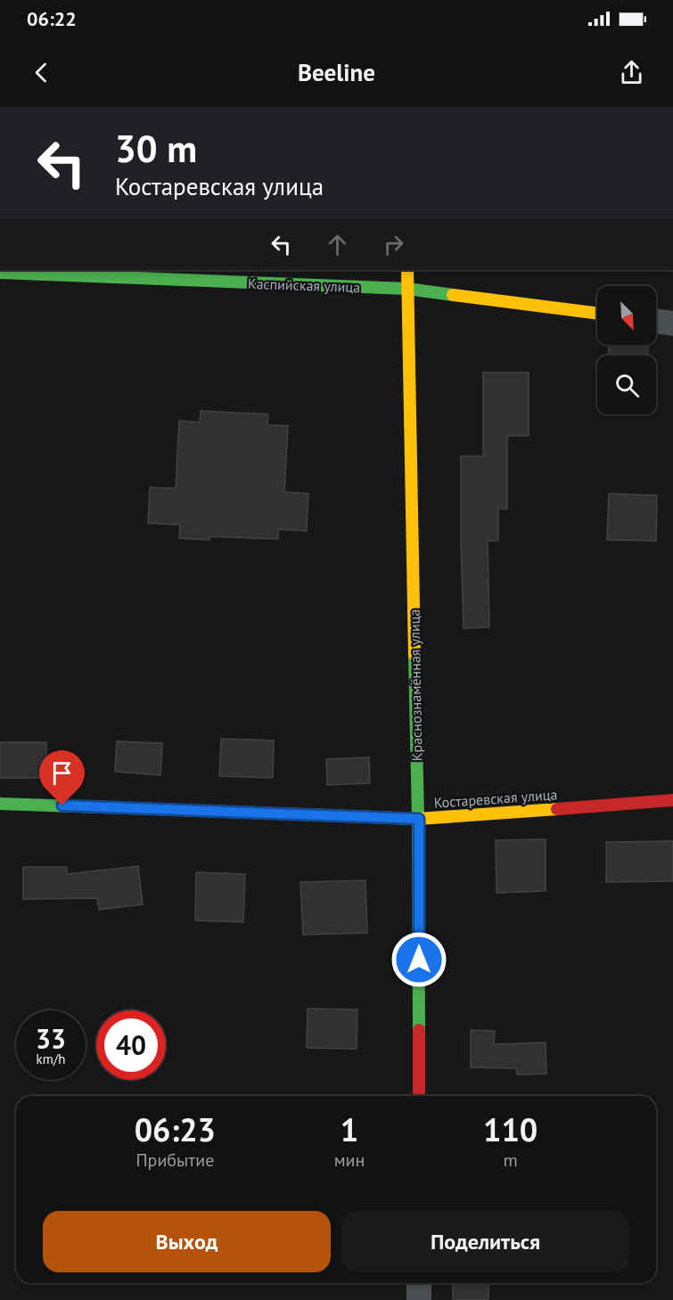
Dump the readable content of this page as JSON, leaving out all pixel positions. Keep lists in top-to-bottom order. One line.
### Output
{"streets":{"street":["Каспийская улица","Краснознамённая улица","Костаревская улица"]},"crossings":[["Каспийская улица","Краснознамённая улица"],["Краснознамённая улица","Костаревская улица"]],"north":"bottom right","page":{"status":"06:22","header":"Beeline","turn":["30 m","Костаревская улица"],"speed":"33 km/h","limit":"40","eta":["06:23","Прибытие","1","мин","110","m"],"buttons":["Выход","Поделиться"]}}
